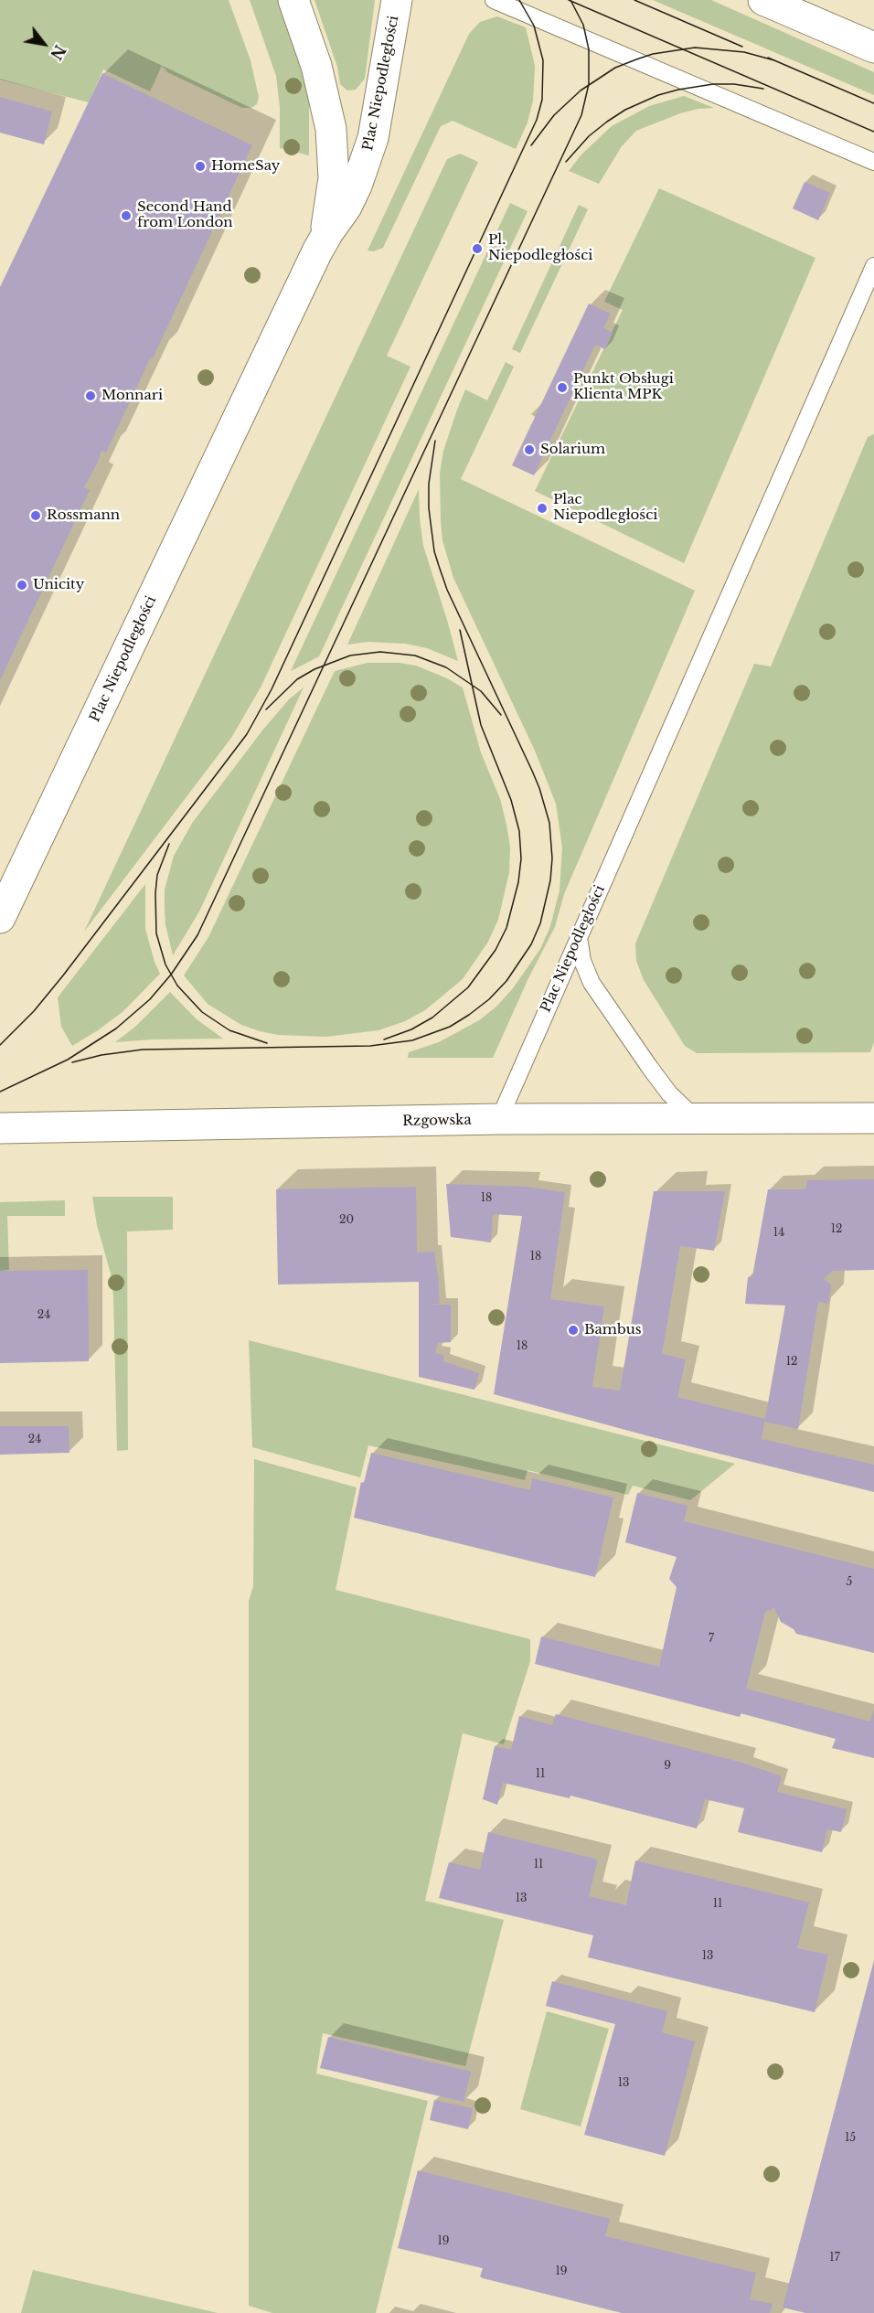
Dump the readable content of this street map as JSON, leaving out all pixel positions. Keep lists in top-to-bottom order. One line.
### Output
{"streets":{"street":["Plac Niepodległości","Rzgowska"]},"crossings":[["Plac Niepodległości","Rzgowska"]],"places":["HomeSay","Second Hand from London","Pl. Niepodległości","Punkt Obsługi Klienta MPK","Monnari","Solarium","Plac Niepodległości","Rossmann","Unicity","Bambus"],"house_numbers":["18","20","12","14","18","24","18","12","24","5","7","9","11","11","13","11","13","13","15","19","17","19"],"north":"bottom right"}
